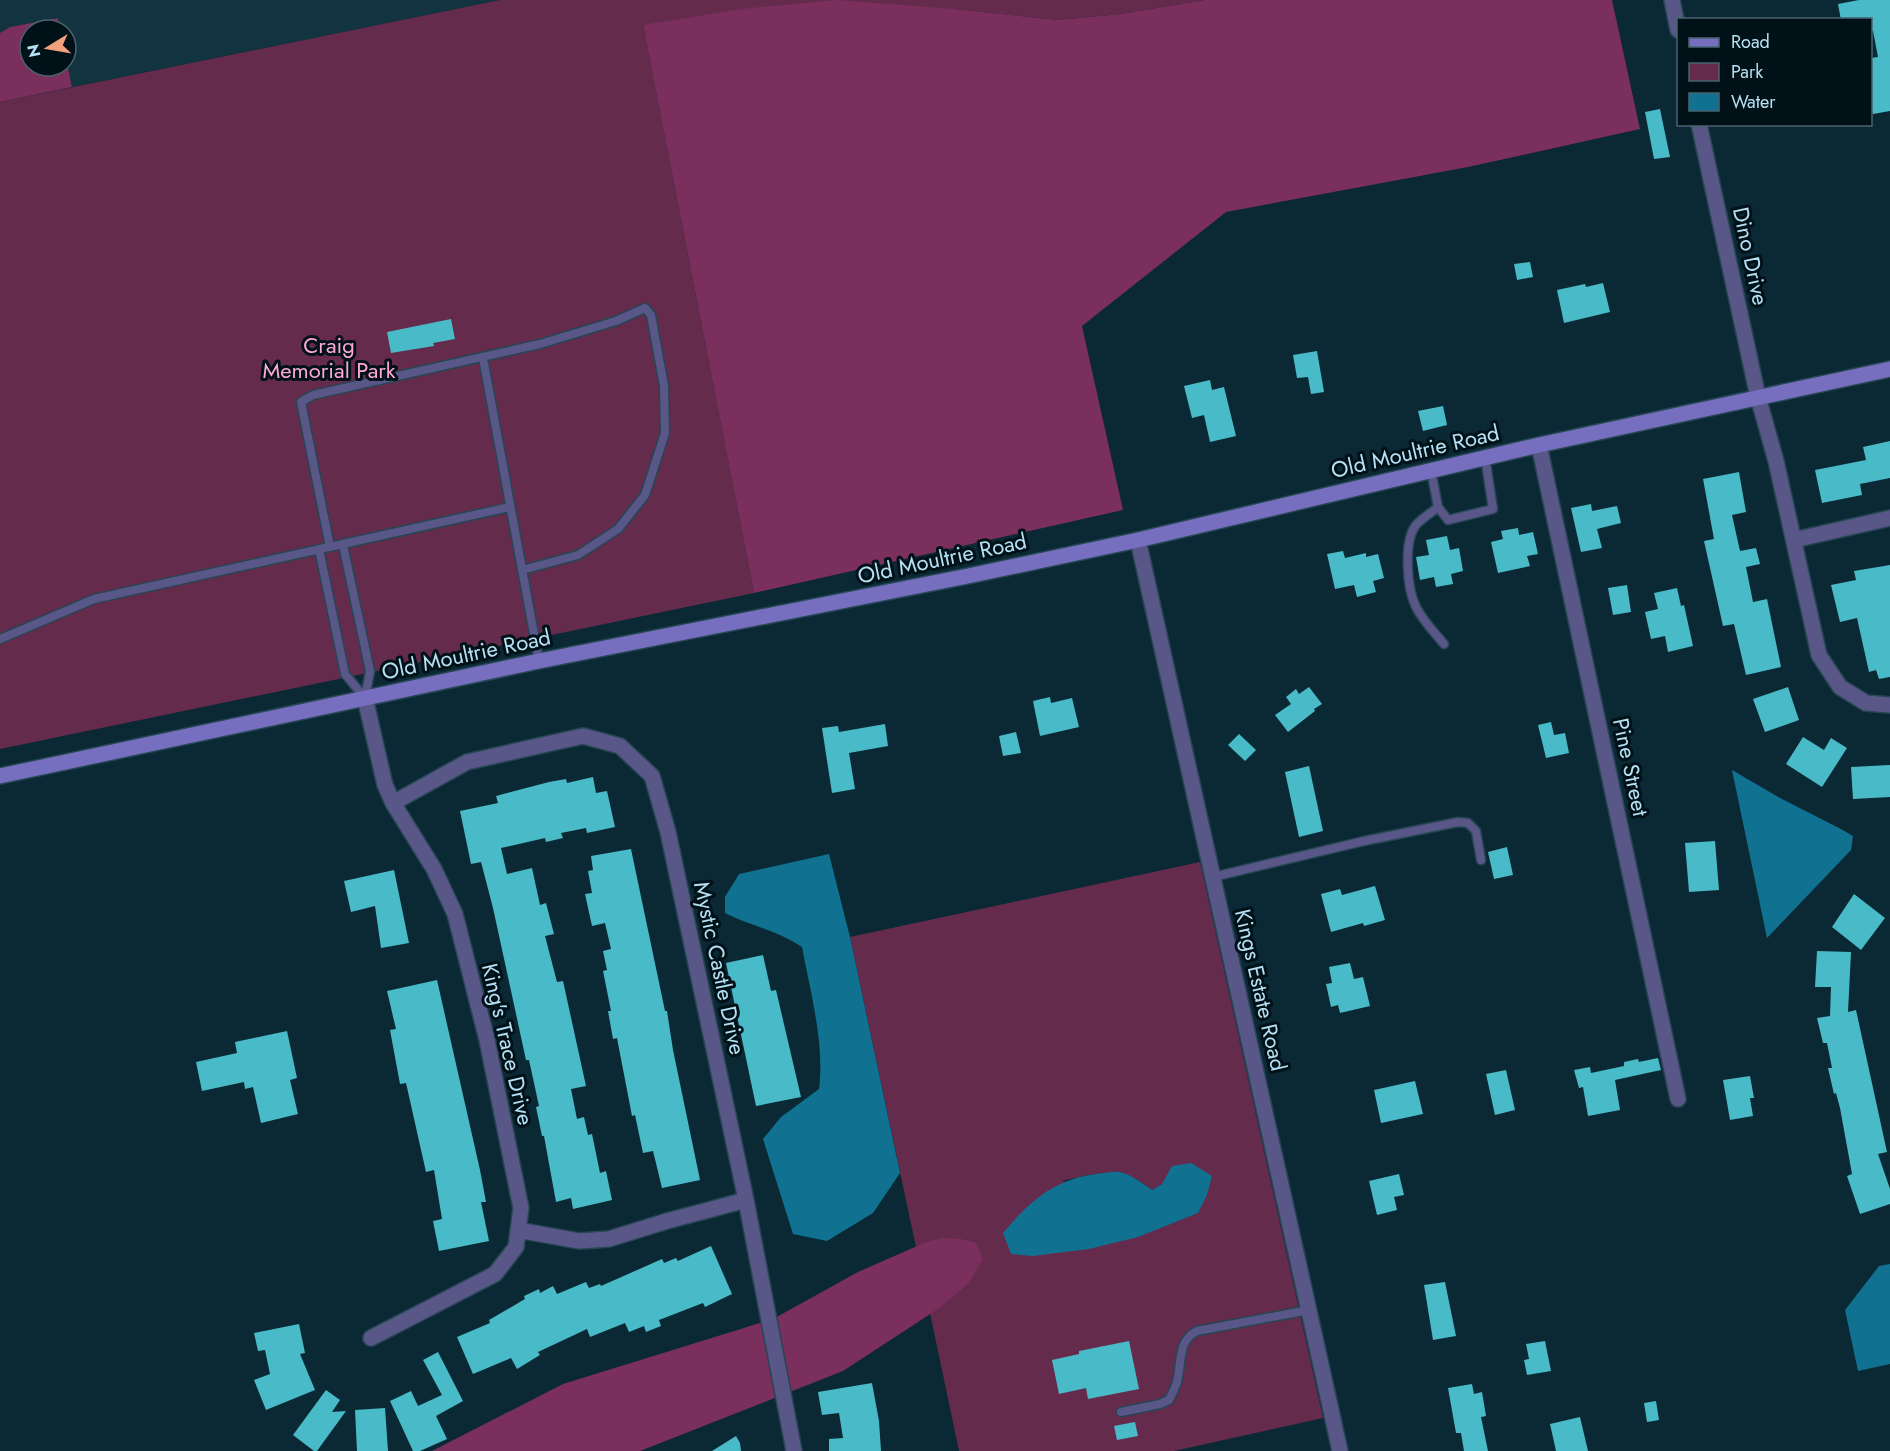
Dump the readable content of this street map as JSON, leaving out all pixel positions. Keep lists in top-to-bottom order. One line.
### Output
{"streets":{"main road":["Old Moultrie Road"],"street":["Dino Drive","Pine Street","Mystic Castle Drive","Kings Estate Road","King's Trace Drive"]},"crossings":[["Dino Drive","Old Moultrie Road"],["Old Moultrie Road","Pine Street"],["Old Moultrie Road","Kings Estate Road"],["Old Moultrie Road","King's Trace Drive"],["Mystic Castle Drive","King's Trace Drive"]],"parks":["Craig Memorial Park"],"legend":["Road","Park","Water"],"north":"left"}
